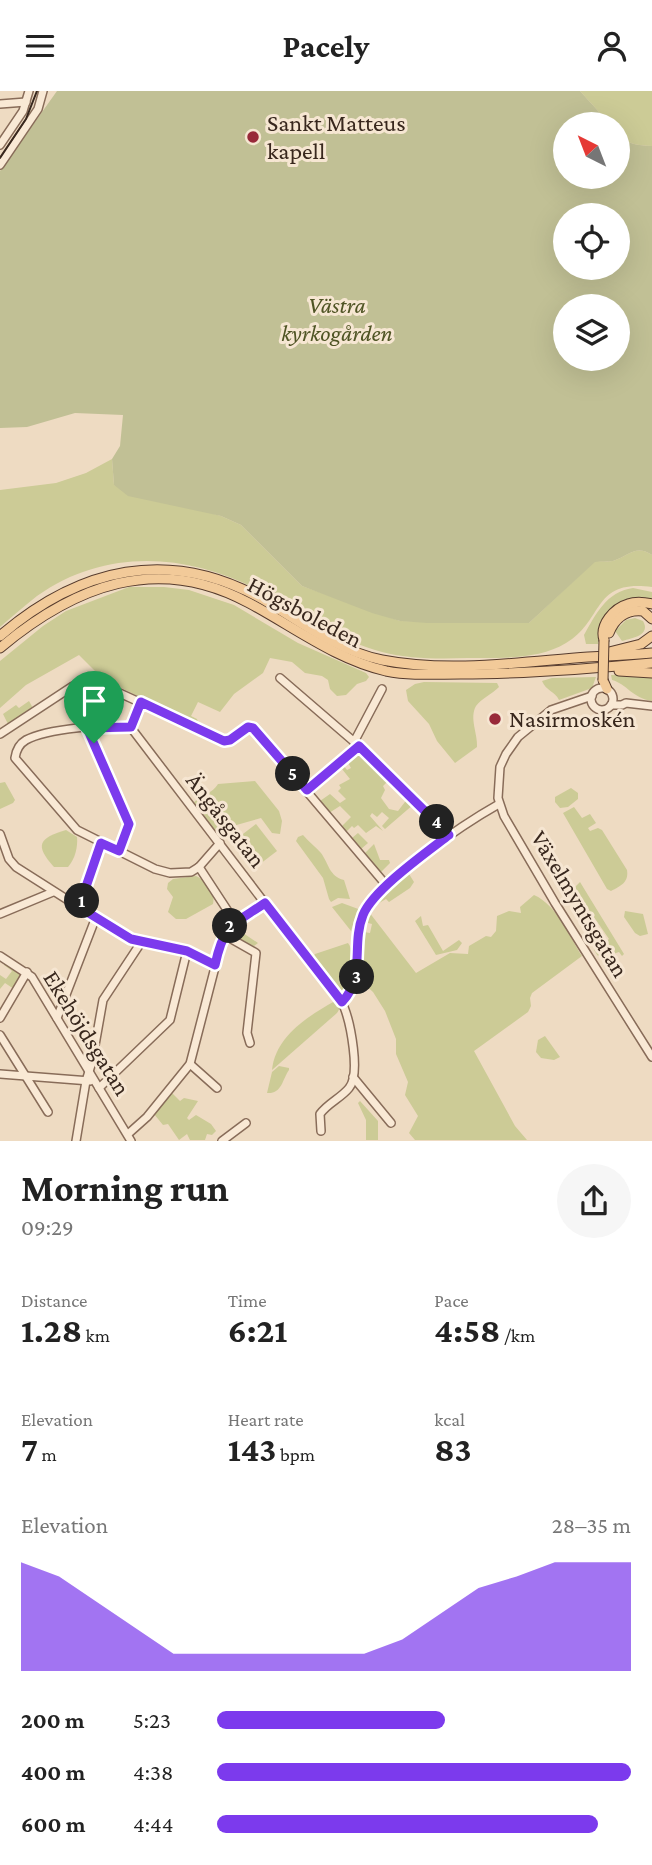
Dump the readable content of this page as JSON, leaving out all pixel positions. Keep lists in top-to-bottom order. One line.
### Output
{"streets":{"main road":["Högsboleden"],"street":["Ängåsgatan","Växelmyntsgatan","Ekehöjdsgatan"]},"parks":["Västra kyrkogården"],"places":["Sankt Matteus kapell","Nasirmoskén"],"north":"top left","page":{"header":"Pacely","pins":["5","4","1","2","3"],"heading":["Morning run","09:29"],"stats":[["Distance","1.28 km"],["Time","6:21"],["Pace","4:58 /km"],["Elevation","7 m"],["Heart rate","143 bpm"],["kcal","83"]],"chart":["Elevation","28–35 m"],"list":[{"name":"200 m","note":"5:23"},{"name":"400 m","note":"4:38"},{"name":"600 m","note":"4:44"}]}}
